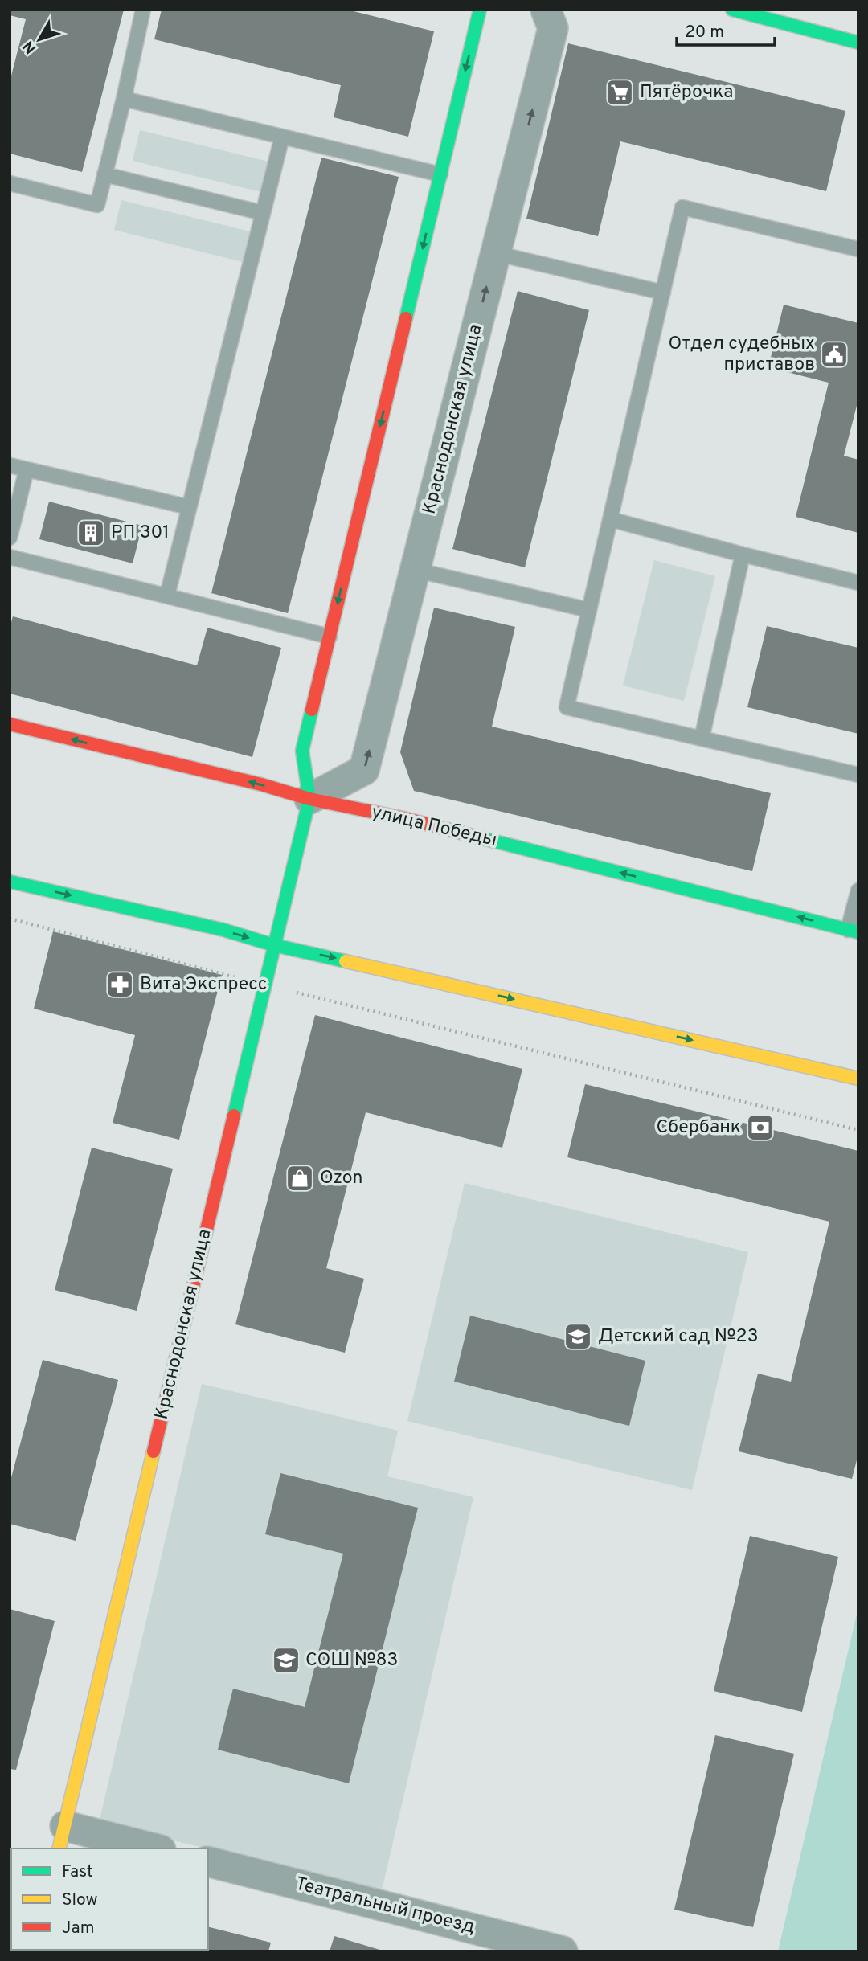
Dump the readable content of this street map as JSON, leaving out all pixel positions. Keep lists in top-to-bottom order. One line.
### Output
{"streets":{"street":["Краснодонская улица","улица Победы","Театральный проезд"]},"crossings":[["Краснодонская улица","улица Победы"]],"one_way":["улица Победы"],"places":{"supermarket":["Пятёрочка"],"public building":["Отдел судебных приставов"],"building":["РП 301"],"pharmacy":["Вита Экспресс"],"bank":["Сбербанк"],"shop":["Ozon"],"school or university":["Детский сад №23","СОШ №83"]},"legend":["Fast","Slow","Jam"],"scale_bar":"20 m","north":"bottom left"}
